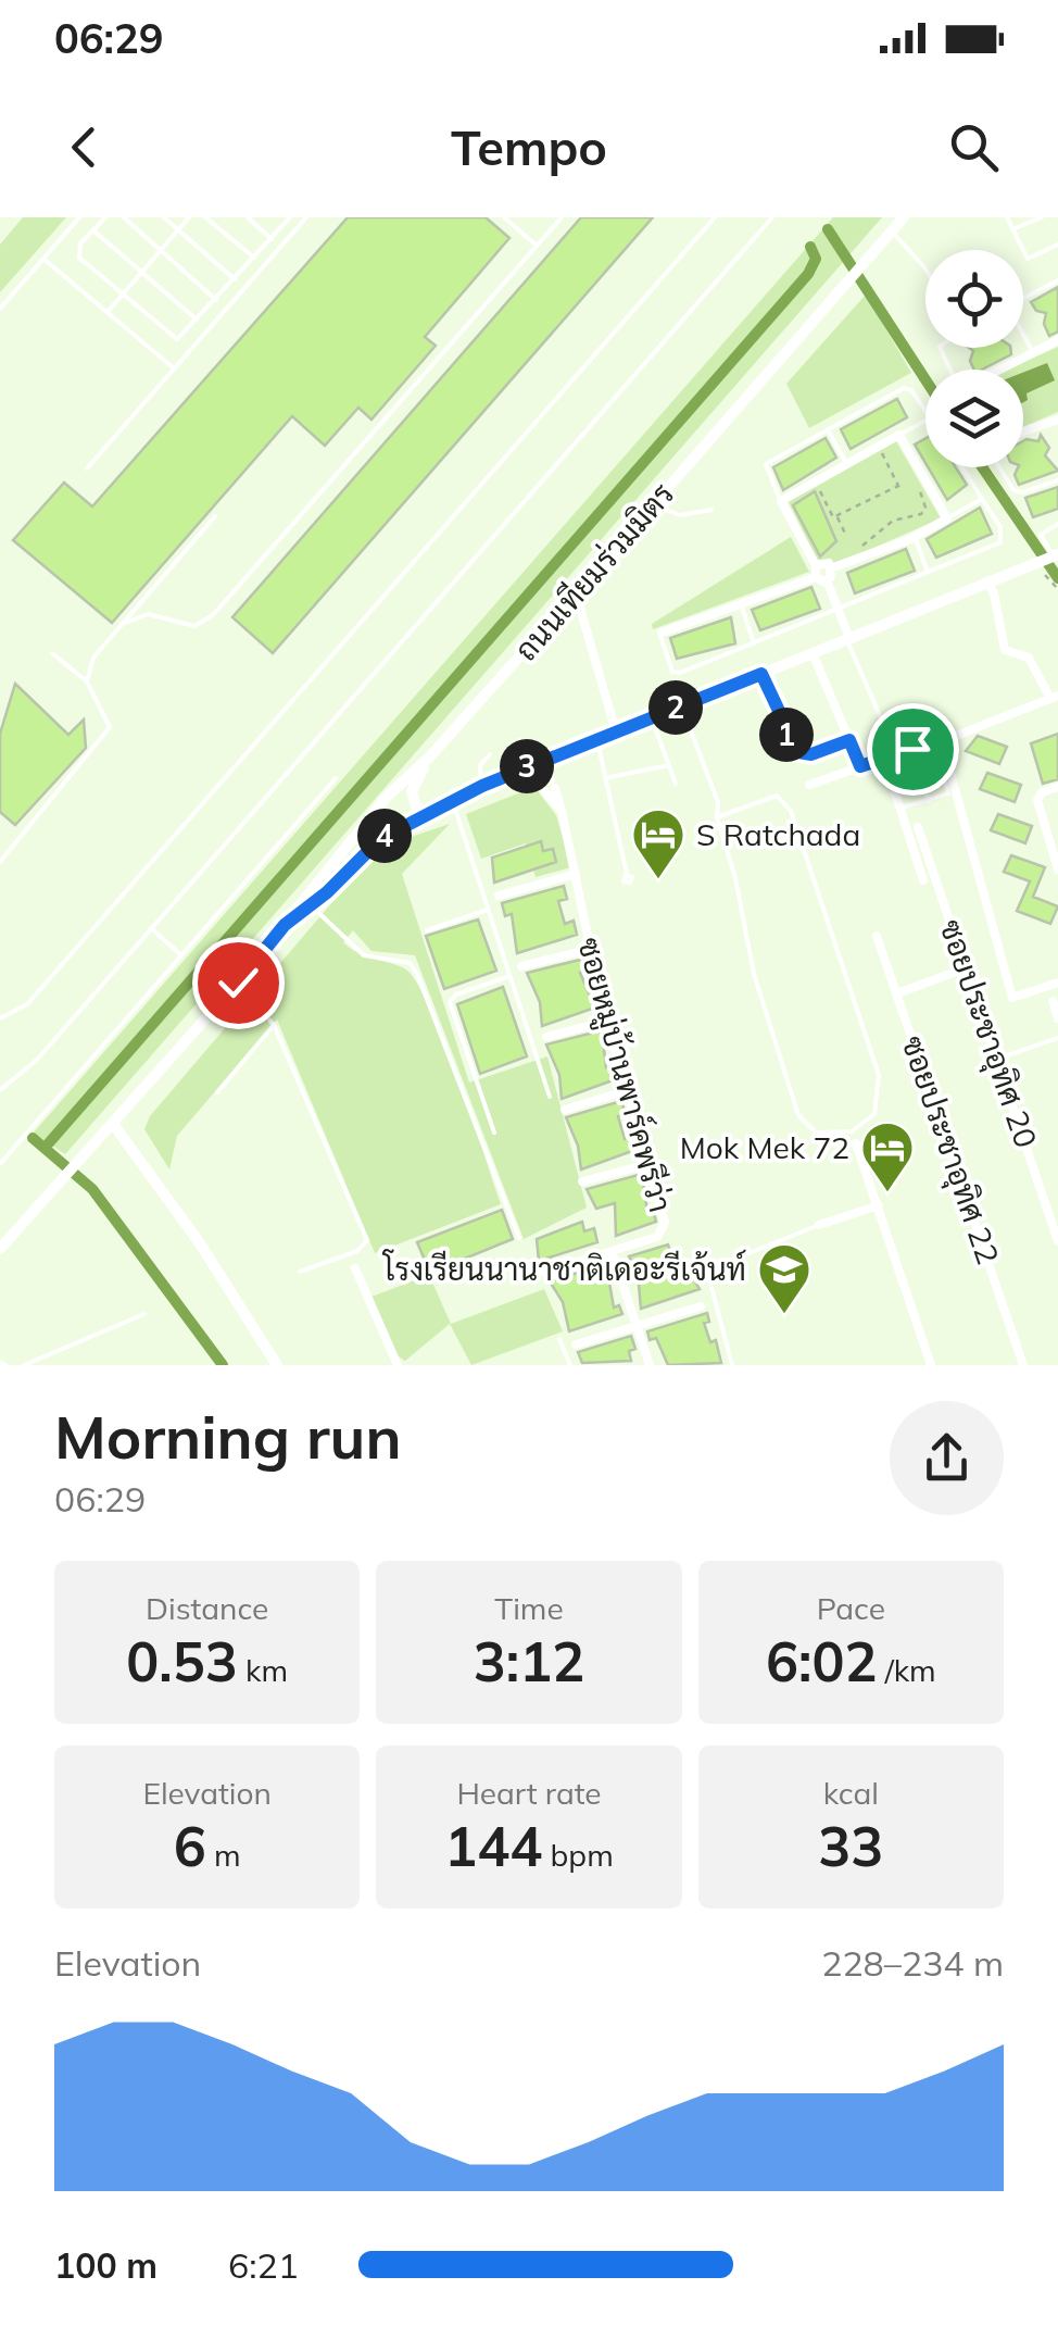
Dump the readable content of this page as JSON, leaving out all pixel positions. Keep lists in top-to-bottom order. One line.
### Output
{"streets":{"street":["ถนนเทียมร่วมมิตร","ซอยประชาอุทิศ 20","ซอยหมู่บ้านพาร์คพรีว่า","ซอยประชาอุทิศ 22"]},"crossings":[["ถนนเทียมร่วมมิตร","ซอยหมู่บ้านพาร์คพรีว่า"]],"places":{"hotel":["S Ratchada","Mok Mek 72"],"school or university":["โรงเรียนนานาชาติเดอะรีเจ้นท์"]},"page":{"status":"06:29","header":"Tempo","pins":["2","1","3","4"],"heading":["Morning run","06:29"],"stats":[["Distance","0.53 km"],["Time","3:12"],["Pace","6:02 /km"],["Elevation","6 m"],["Heart rate","144 bpm"],["kcal","33"]],"chart":["Elevation","228–234 m"],"list":[{"name":"100 m","note":"6:21"}]}}
